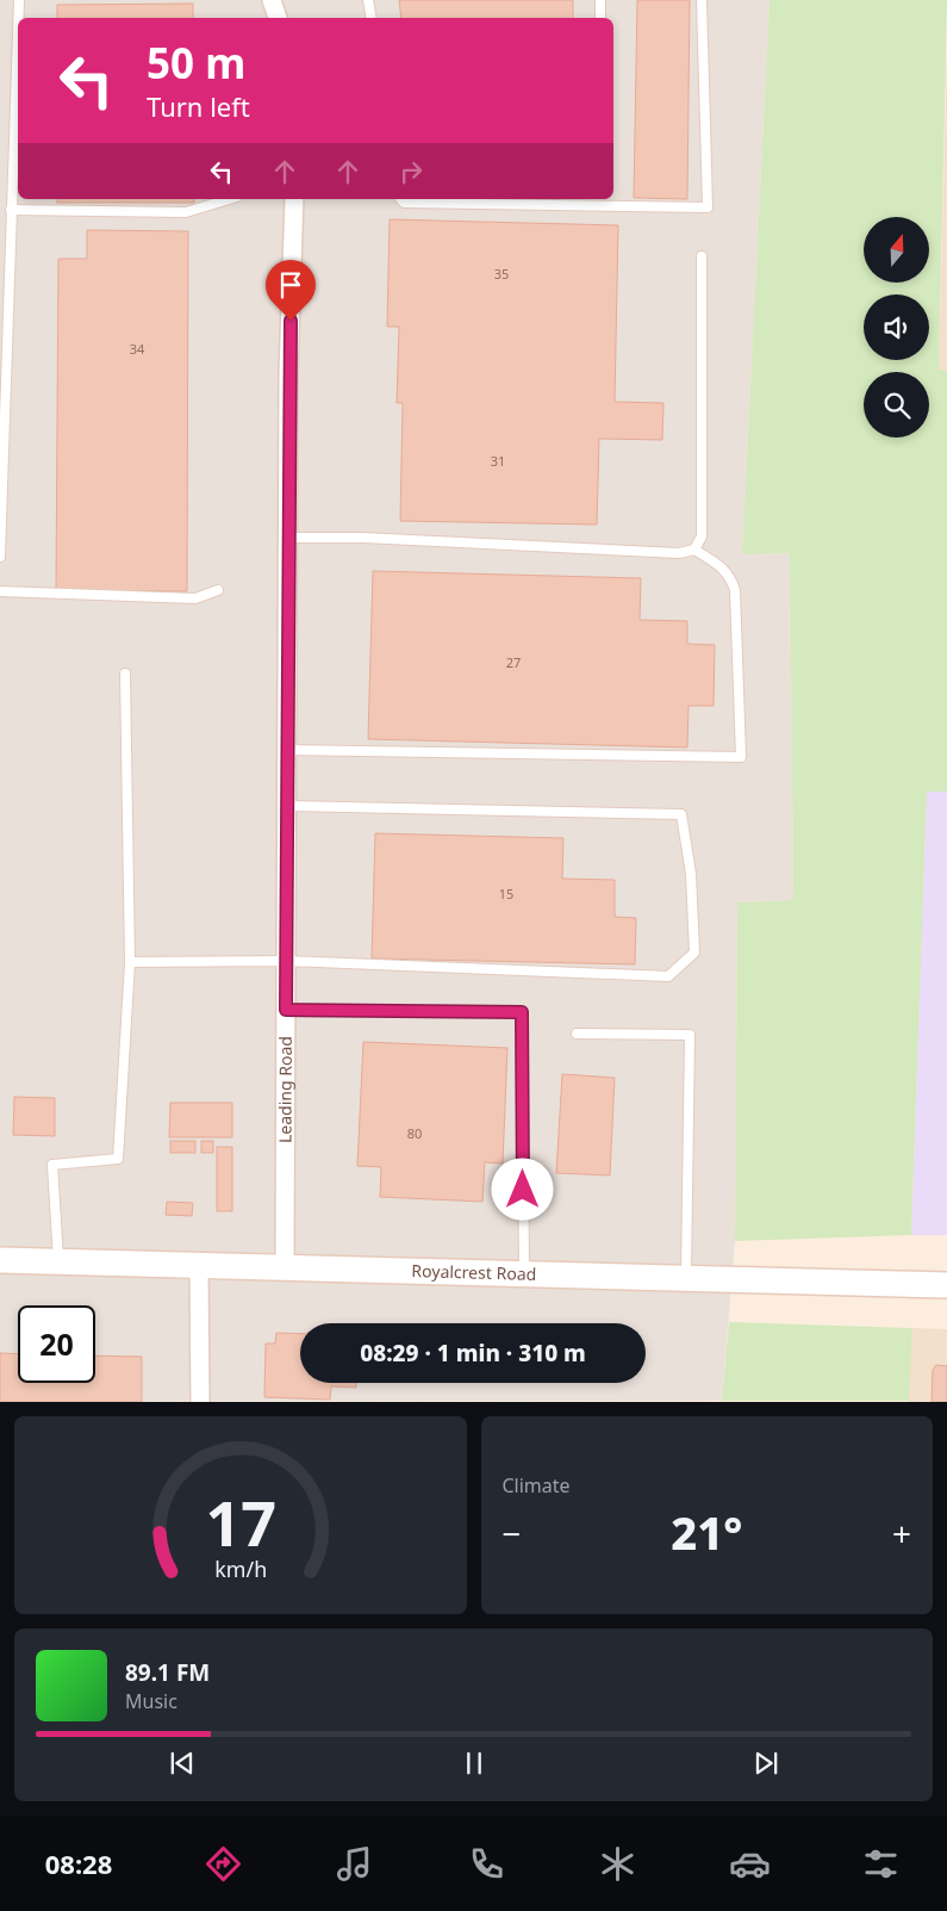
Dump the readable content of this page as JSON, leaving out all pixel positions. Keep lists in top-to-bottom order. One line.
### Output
{"streets":{"street":["Leading Road","Royalcrest Road"]},"crossings":[["Leading Road","Royalcrest Road"]],"house_numbers":["35","34","31","27","15","80"],"north":"top","page":{"turn":["50 m","Turn left"],"limit":"20","trip":"08:29 · 1 min · 310 m","tile":"Climate","heat":["−","21°","+"],"song":["89.1 FM","Music"],"tabs":"08:28","gauge":["17","km/h"]}}
